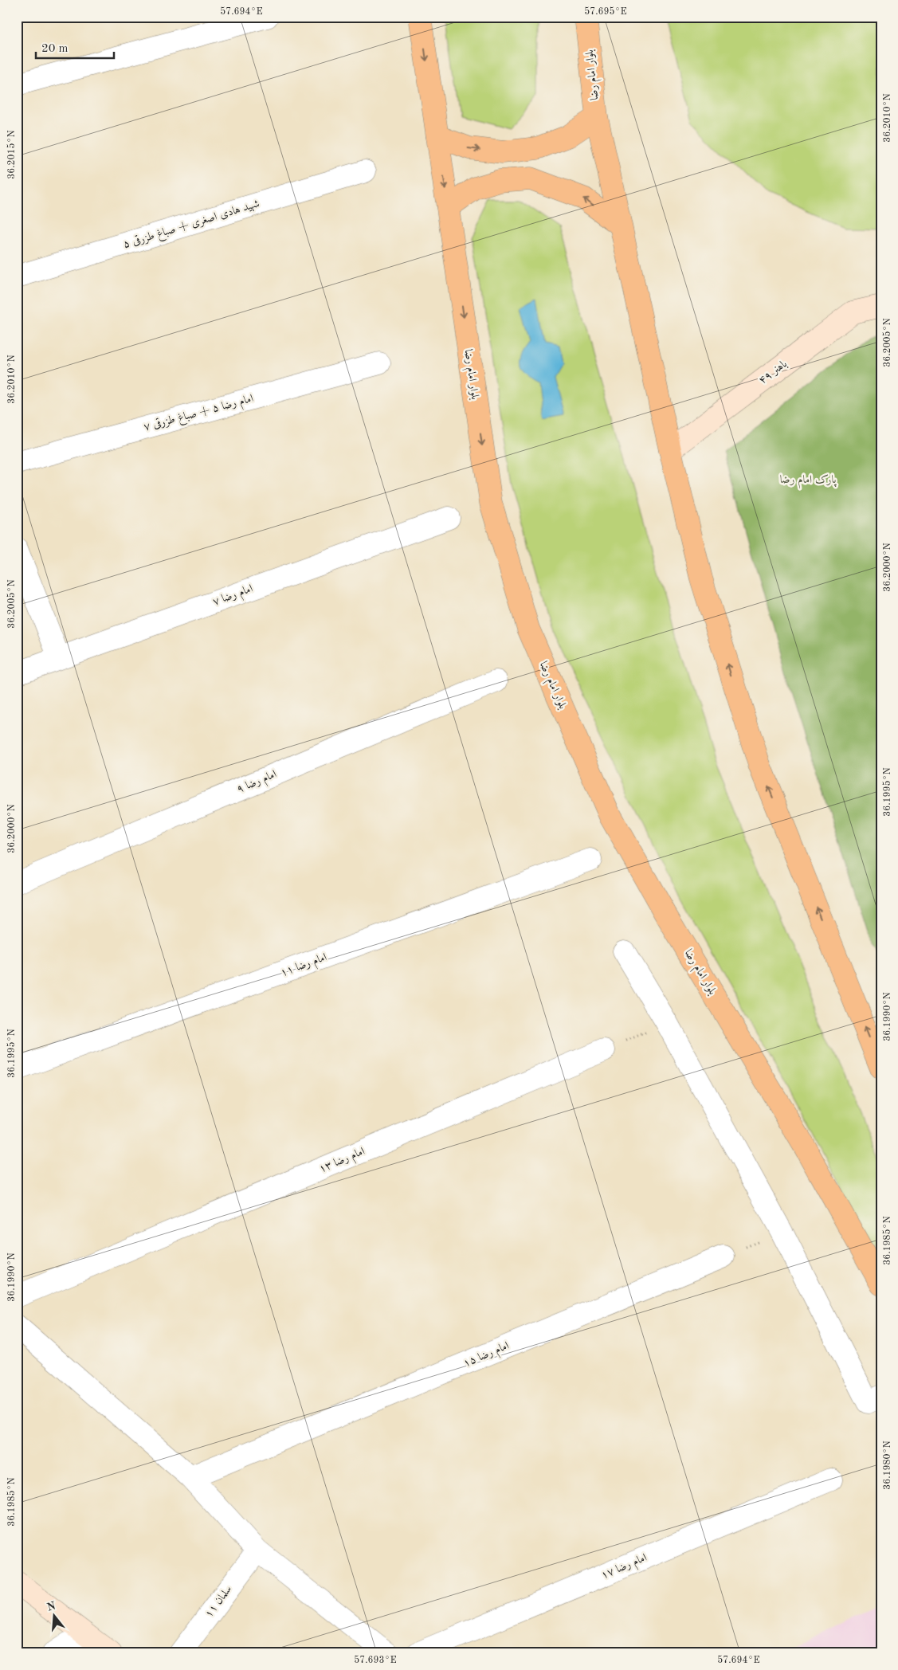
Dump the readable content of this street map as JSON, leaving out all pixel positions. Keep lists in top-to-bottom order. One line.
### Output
{"streets":{"main road":["بلوار امام رضا"],"street":["شهید هادی اصغری + صباغ طزرقی ۵","باهنر ۴۹","امام رضا ۵ + صباغ طزرقی ۷","امام رضا ۷","امام رضا ۹","امام رضا ۱۱","امام رضا ۱۳","امام رضا ۱۵","امام رضا ۱۷","سلمان ۱۱"]},"crossings":[["بلوار امام رضا","باهنر ۴۹"]],"parks":["پارک امام رضا"],"scale_bar":"20 m","north":"top","coordinates":["57.694°E","57.695°E","36.2010°N","36.2015°N","36.2005°N","36.2000°N","36.1995°N","36.1990°N","36.1985°N","36.1980°N","57.693°E"]}
